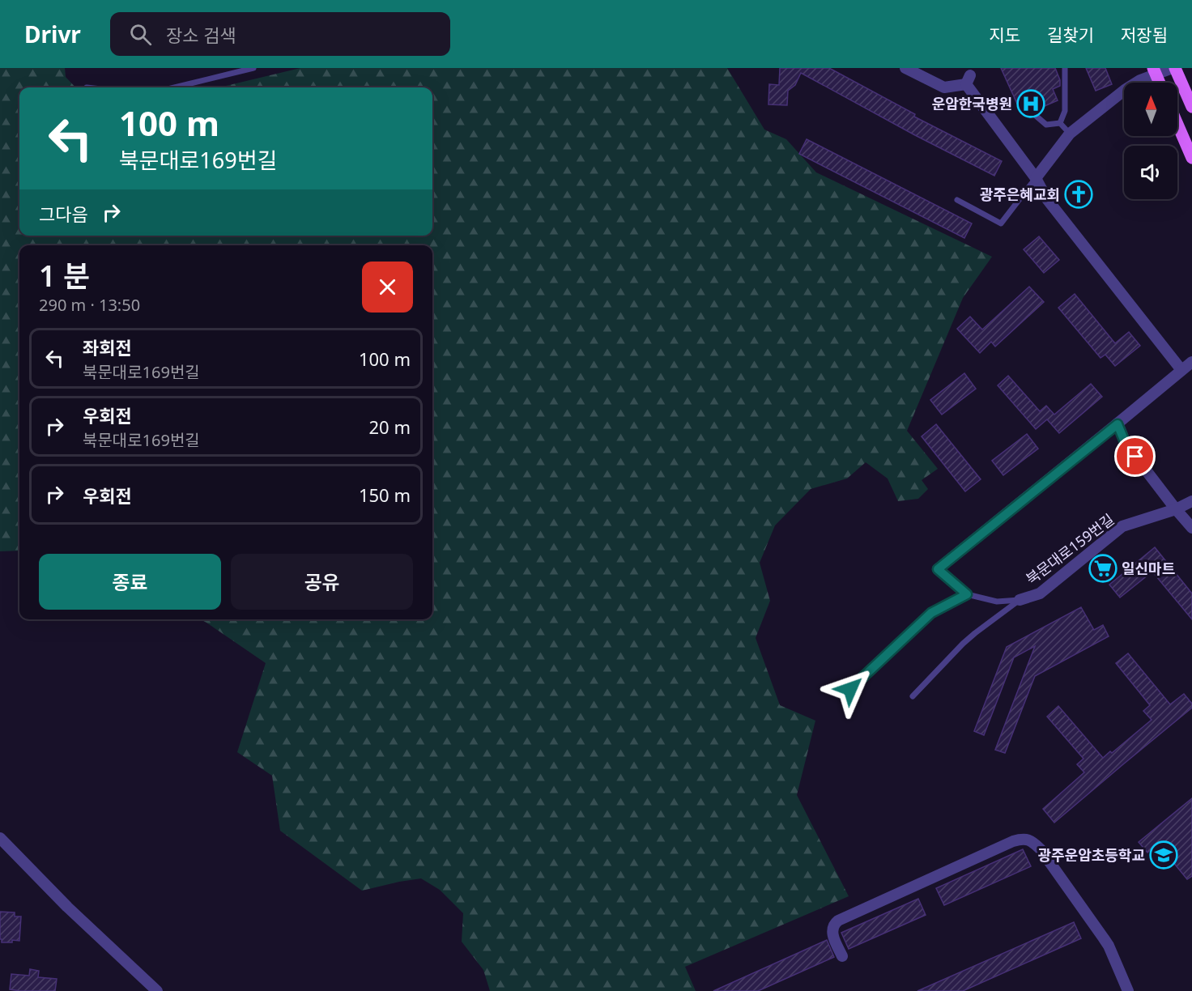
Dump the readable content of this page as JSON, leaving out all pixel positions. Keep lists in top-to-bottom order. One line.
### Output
{"streets":{"street":["북문대로159번길"]},"places":{"hospital":["운암한국병원"],"church":["광주은혜교회"],"supermarket":["일신마트"],"school or university":["광주운암초등학교"]},"north":"top","page":{"header":"Drivr","search":"장소 검색","nav":["지도","길찾기","저장됨"],"turn":["100 m","북문대로169번길"],"then":"그다음","heading":["1 분","290 m · 13:50"],"list":[{"name":"좌회전","note":"북문대로169번길","value":"100 m"},{"name":"우회전","note":"북문대로169번길","value":"20 m"},{"name":"우회전","value":"150 m"}],"buttons":["종료","공유"]}}
